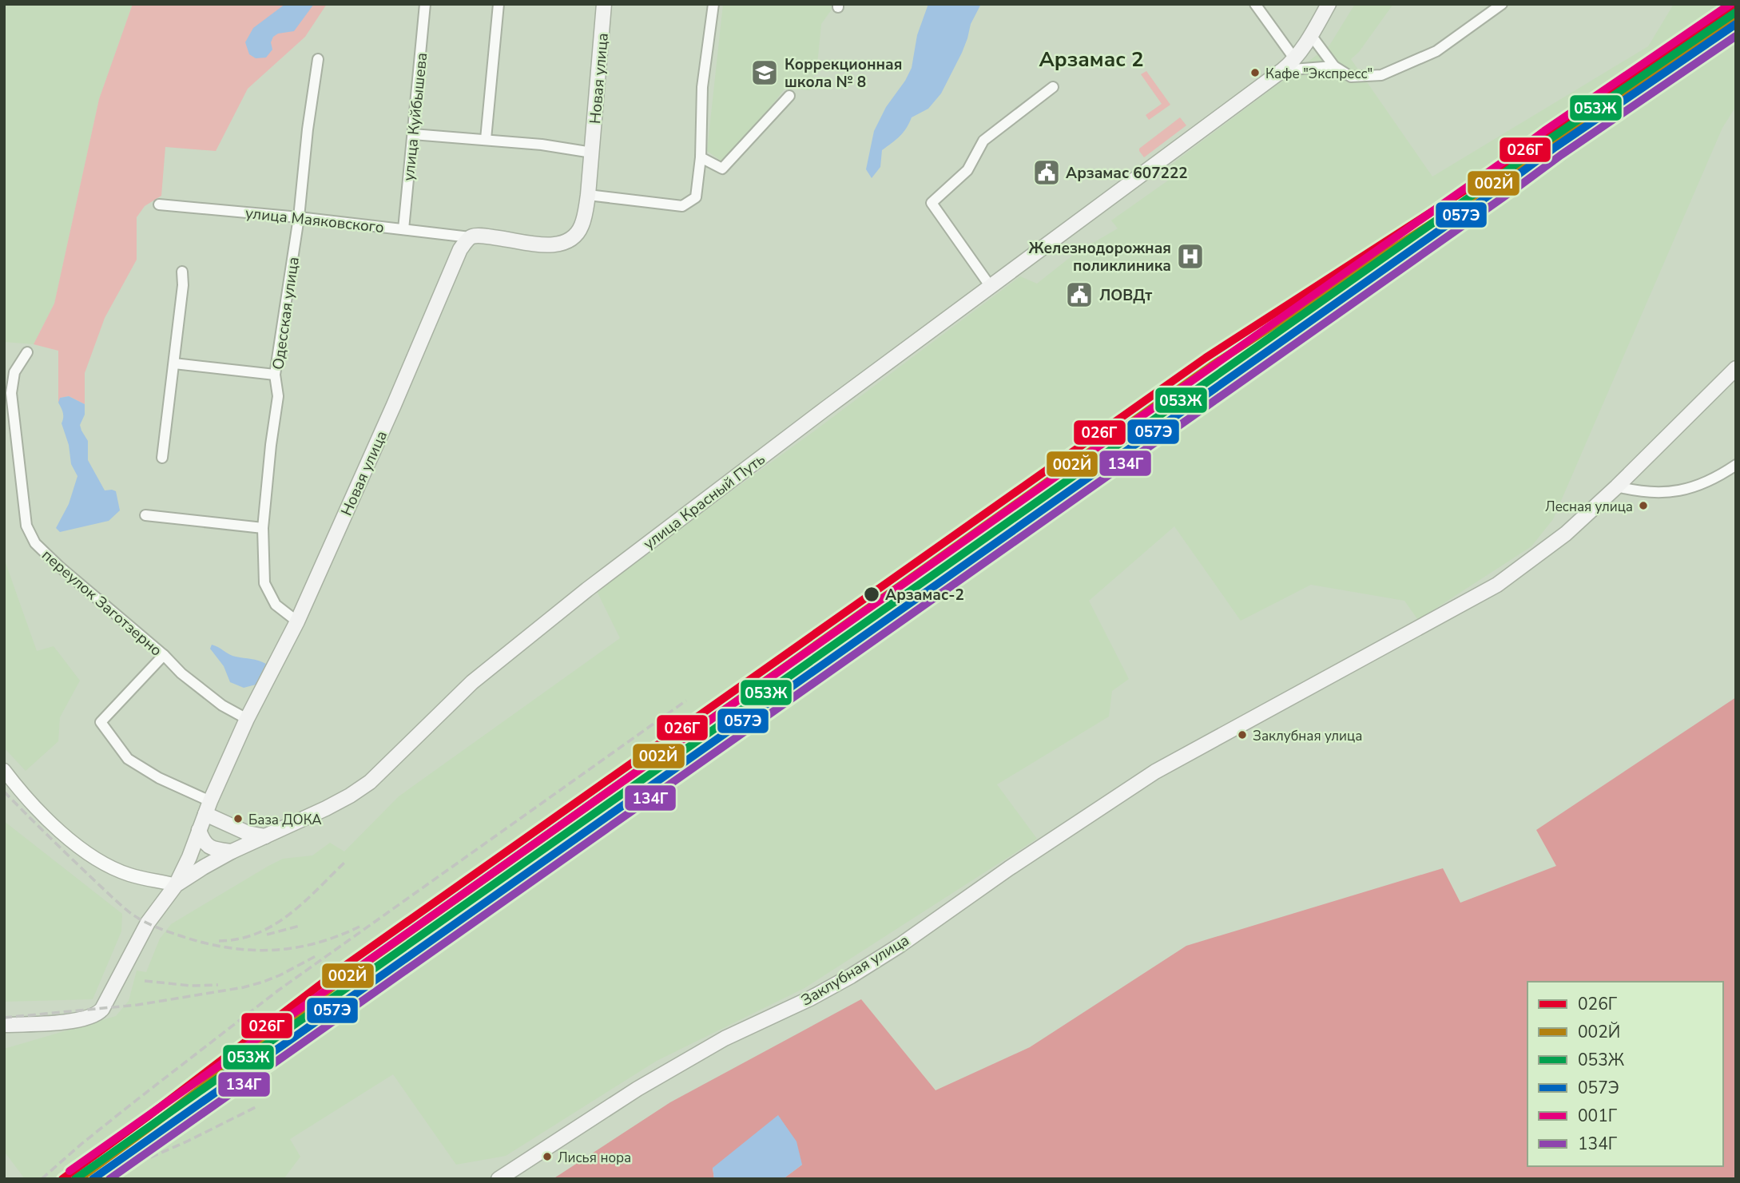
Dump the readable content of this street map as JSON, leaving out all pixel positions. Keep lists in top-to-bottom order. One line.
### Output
{"streets":{"main road":["Новая улица","улица Красный Путь","Заклубная улица"],"street":["улица Куйбышева","улица Маяковского","Одесская улица","переулок Заготзерно"]},"crossings":[["Новая улица","улица Маяковского"],["Новая улица","Одесская улица"],["Новая улица","улица Красный Путь"],["Новая улица","переулок Заготзерно"],["улица Куйбышева","улица Маяковского"],["улица Маяковского","Одесская улица"]],"districts":["Арзамас 2"],"places":{"school or university":["Коррекционная школа № 8"],"other":["Кафе \"Экспресс\"","Лесная улица","Арзамас-2","Заклубная улица","База ДОКА","Лисья нора"],"public building":["Арзамас 607222","ЛОВДт"],"hospital":["Железнодорожная поликлиника"]},"lines":["transit line 026Г","transit line 001Г","transit line 053Ж","transit line 002Й","transit line 057Э","transit line 134Г"],"legend":["026Г","002Й","053Ж","057Э","001Г","134Г"]}
